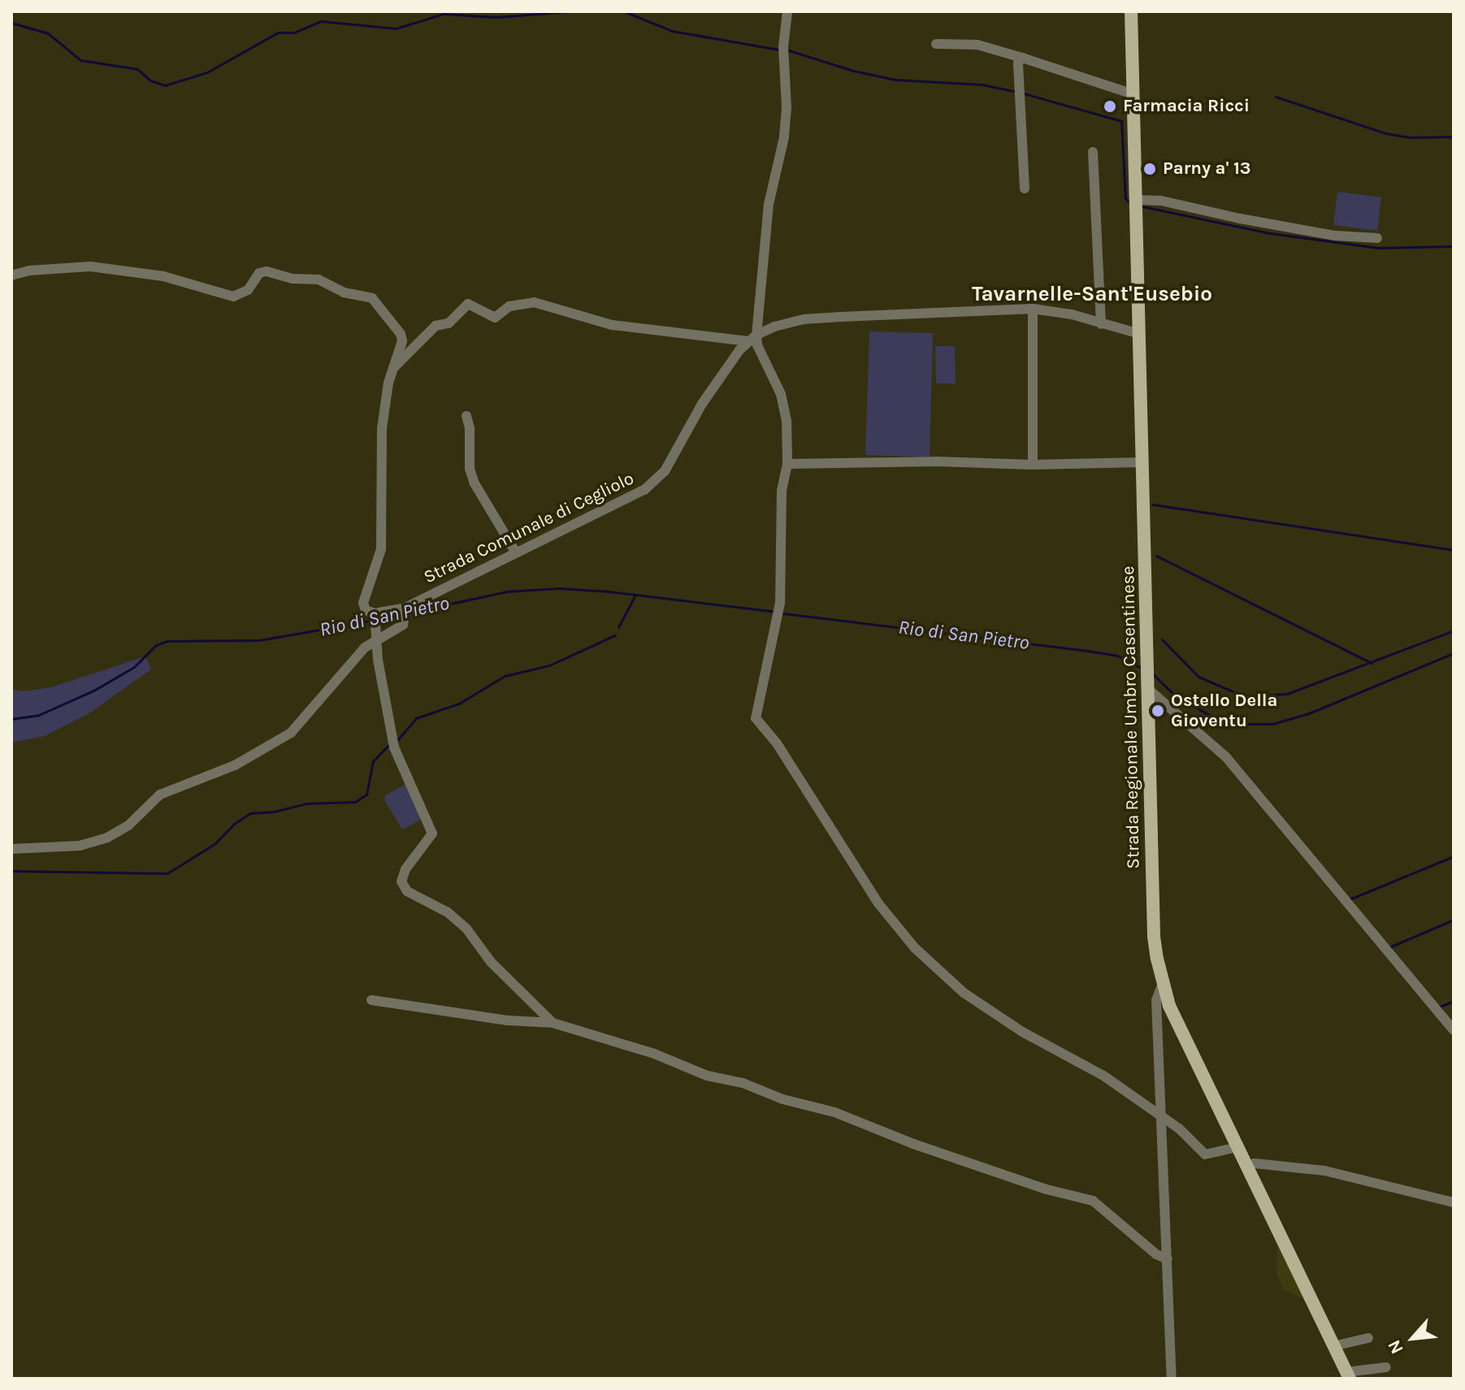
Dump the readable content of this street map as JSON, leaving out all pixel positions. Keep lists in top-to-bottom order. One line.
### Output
{"streets":{"main road":["Strada Regionale Umbro Casentinese"],"street":["Strada Comunale di Cegliolo"]},"districts":["Tavarnelle-Sant'Eusebio"],"water":["Rio di San Pietro"],"places":["Farmacia Ricci","Parny a' 13","Ostello Della Gioventu"],"north":"bottom left"}
